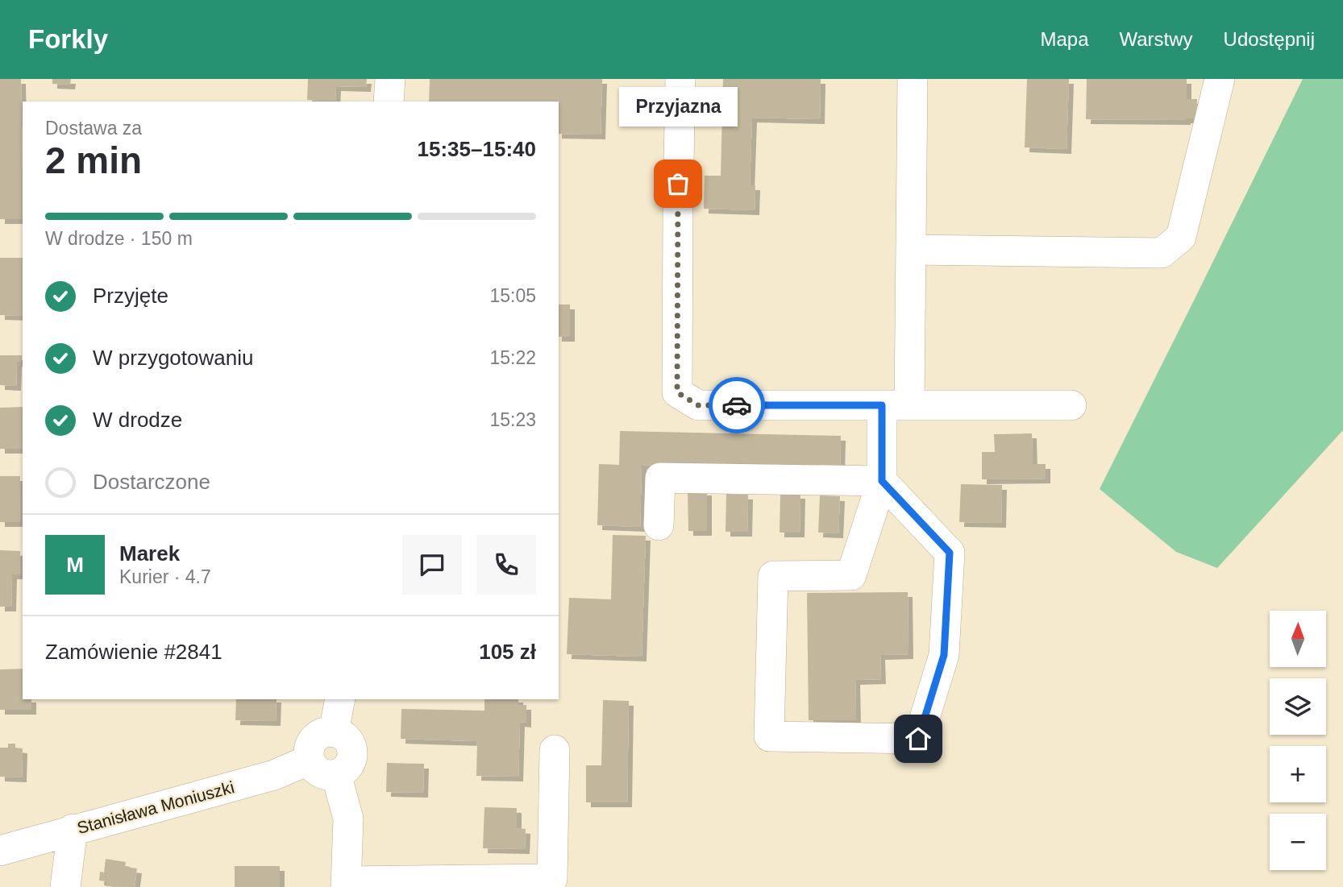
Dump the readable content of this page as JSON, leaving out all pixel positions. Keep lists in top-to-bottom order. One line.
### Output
{"streets":{"street":["Stanisława Moniuszki"]},"places":["Przyjazna"],"north":"top","page":{"header":"Forkly","nav":["Mapa","Warstwy","Udostępnij"],"bubble":"Przyjazna","heading":["2 min","Dostawa za","15:35–15:40"],"panel":["Marek","Kurier · 4.7","Zamówienie #2841","105 zł"],"bar":"W drodze · 150 m","list":[["Przyjęte","15:05"],["W przygotowaniu","15:22"],["W drodze","15:23"],"Dostarczone"],"round":"M","map_buttons":["+","−"]}}
